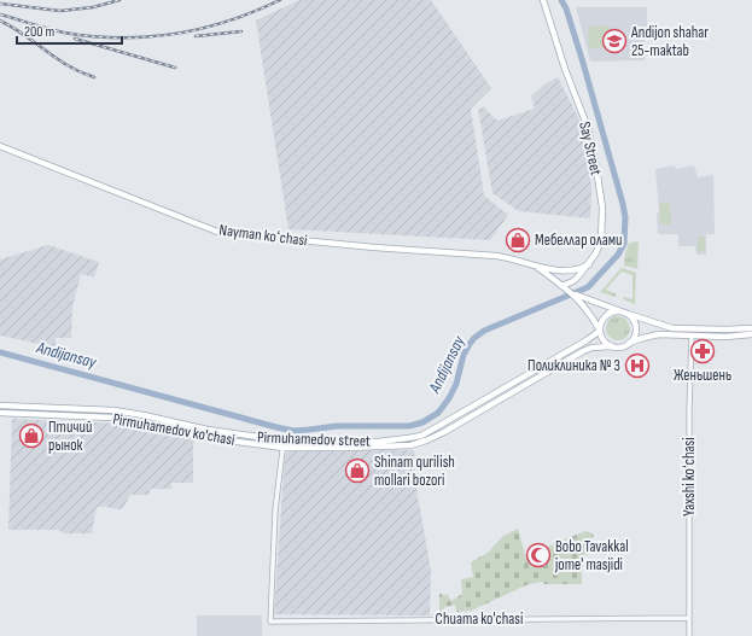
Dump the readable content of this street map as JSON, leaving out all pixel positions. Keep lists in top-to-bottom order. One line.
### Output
{"streets":{"main road":["Say Street","Nayman koʻchasi","Pirmuhamedov ko'chasi","Pirmuhamedov street"],"street":["Yaxshi koʻchasi","Chuama ko'chasi"]},"crossings":[["Pirmuhamedov ko'chasi","Pirmuhamedov street"],["Pirmuhamedov ko'chasi","Chuama ko'chasi"],["Yaxshi koʻchasi","Chuama ko'chasi"]],"water":["Andijansay"],"places":{"school or university":["Andijon shahar 25-maktab"],"shop":["Мебеллар олами","Птичий рынок","Shinam qurilish mollari bozori"],"pharmacy":["Женьшень"],"hospital":["Поликлиника № 3"],"mosque":["Bobo Tavakkal jome' masjidi"]},"scale_bar":"200 m"}
